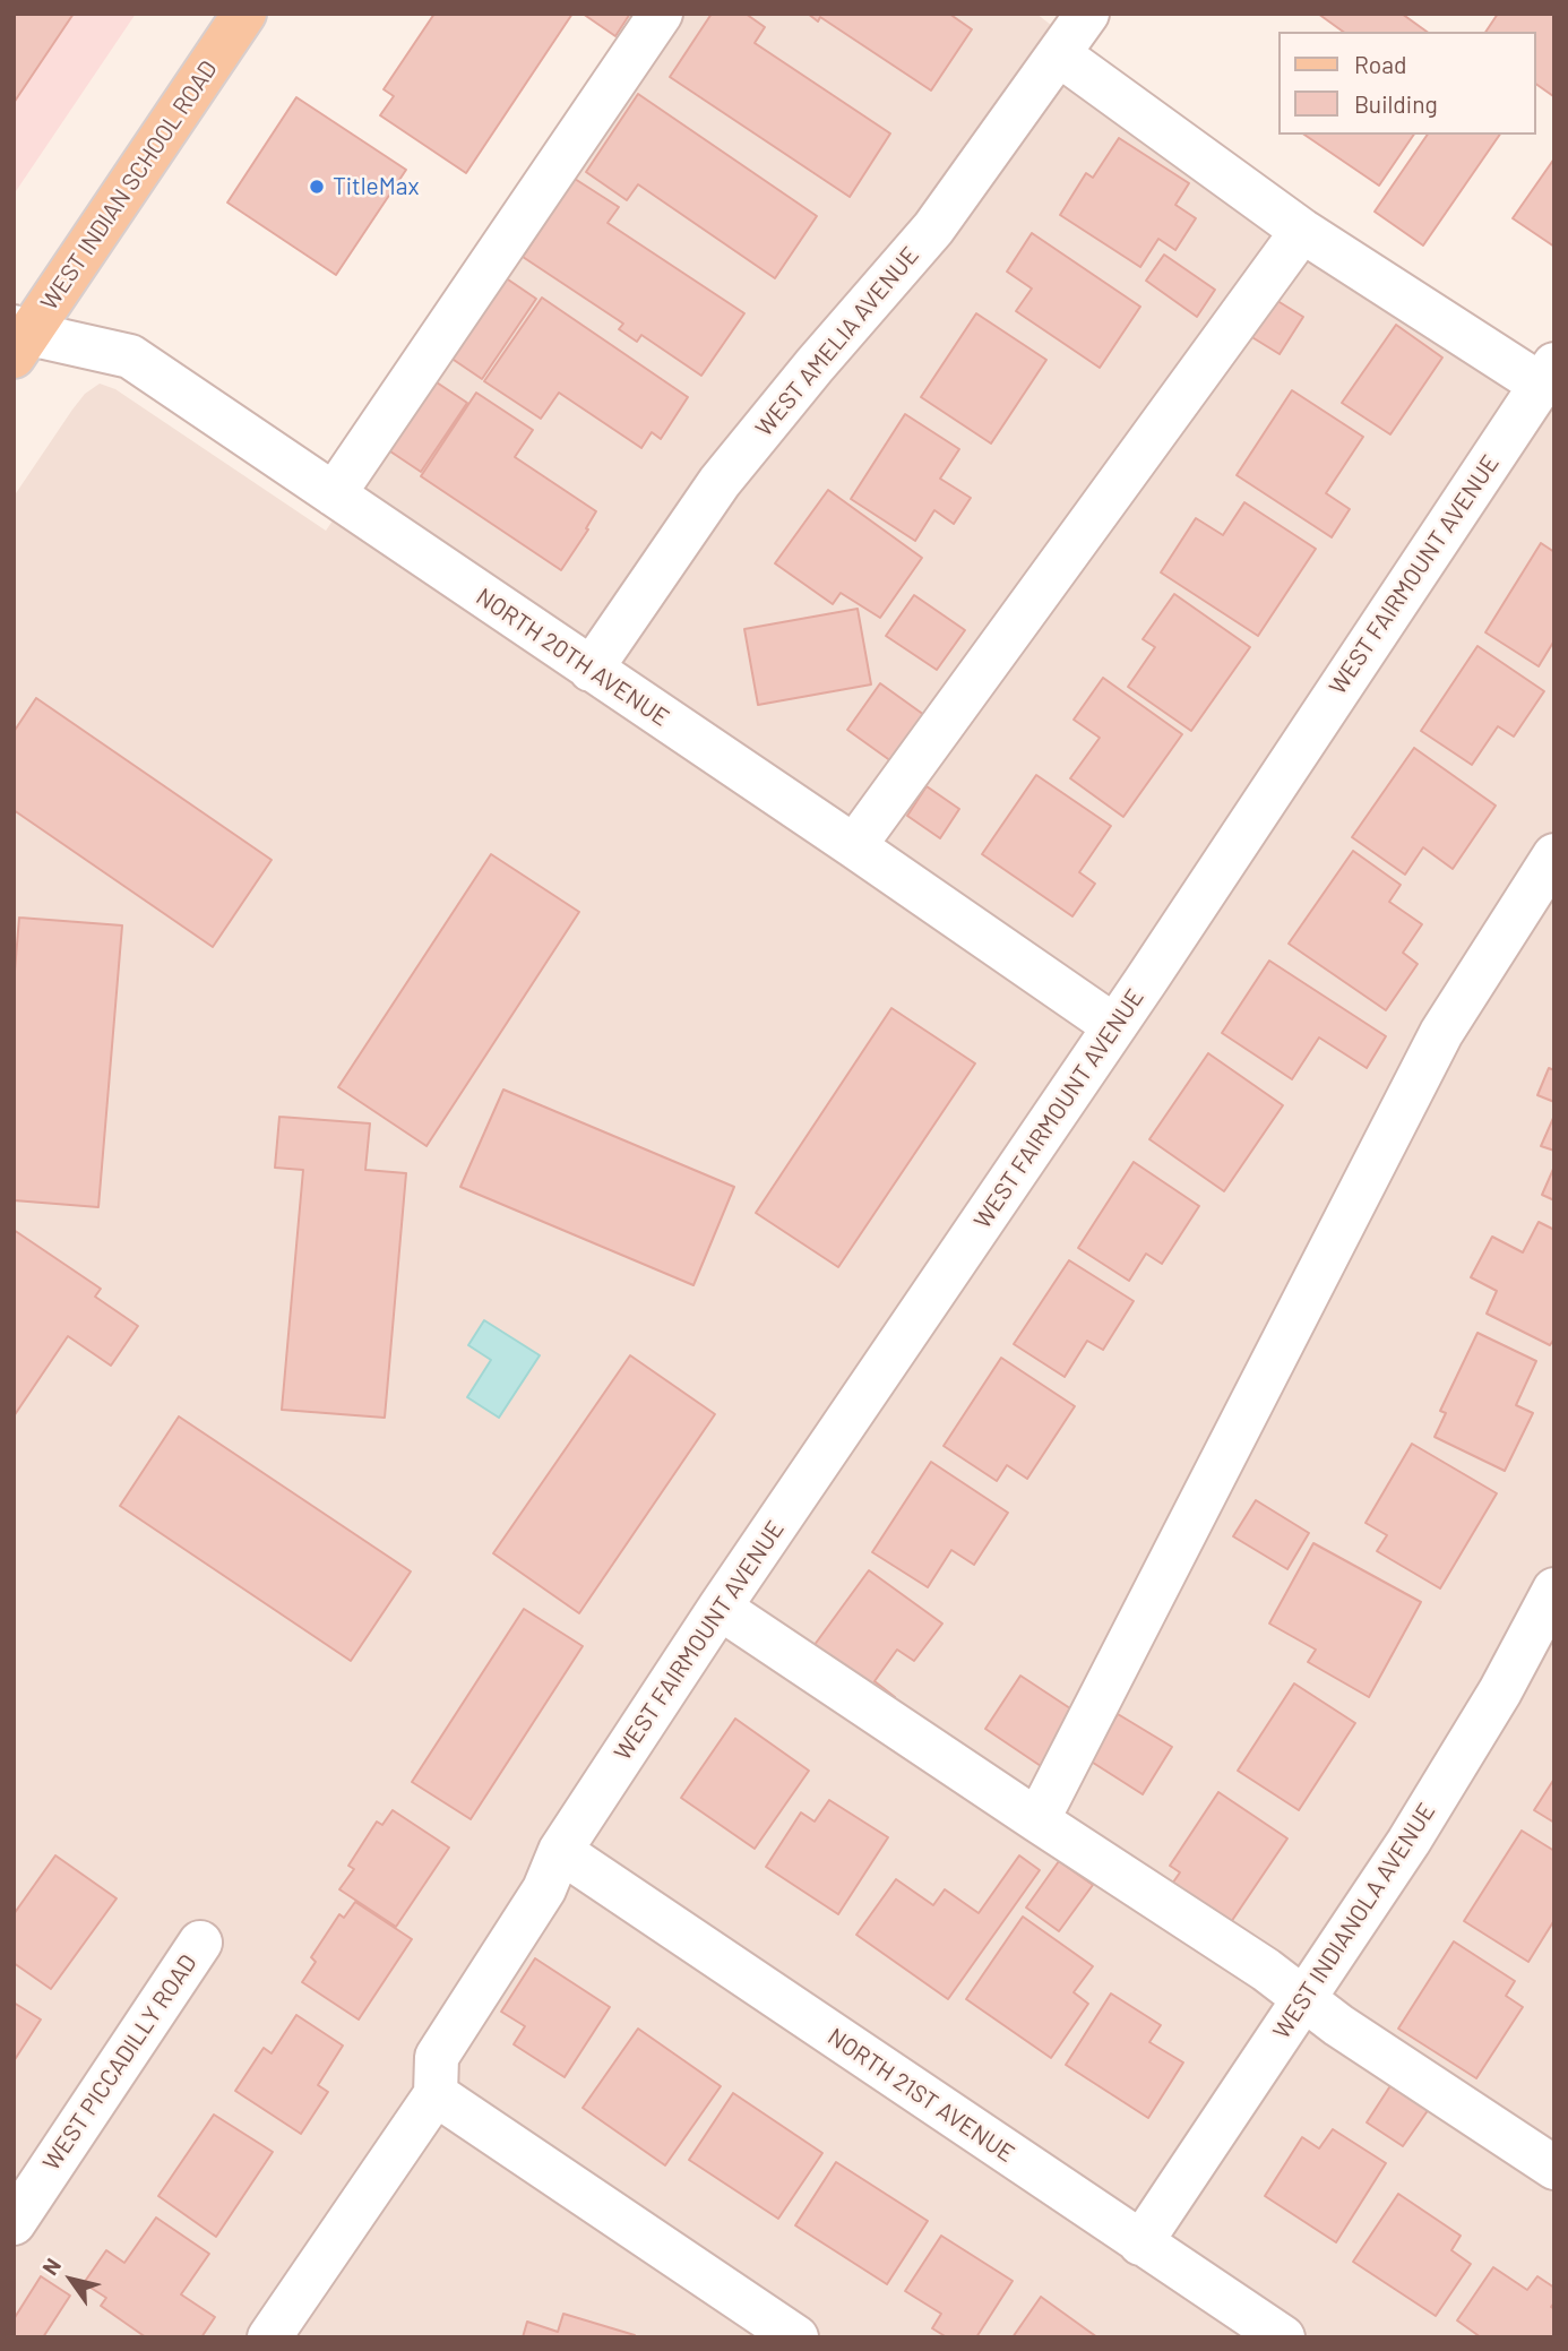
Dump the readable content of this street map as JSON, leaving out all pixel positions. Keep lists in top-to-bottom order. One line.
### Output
{"streets":{"main road":["WEST INDIAN SCHOOL ROAD"],"street":["WEST AMELIA AVENUE","WEST FAIRMOUNT AVENUE","NORTH 20TH AVENUE","WEST INDIANOLA AVENUE","WEST PICCADILLY ROAD","NORTH 21ST AVENUE"]},"crossings":[["WEST INDIAN SCHOOL ROAD","NORTH 20TH AVENUE"],["WEST AMELIA AVENUE","NORTH 20TH AVENUE"],["WEST FAIRMOUNT AVENUE","NORTH 20TH AVENUE"],["WEST FAIRMOUNT AVENUE","NORTH 21ST AVENUE"],["WEST INDIANOLA AVENUE","NORTH 21ST AVENUE"]],"places":["TitleMax"],"legend":["Road","Building"],"north":"top left"}
